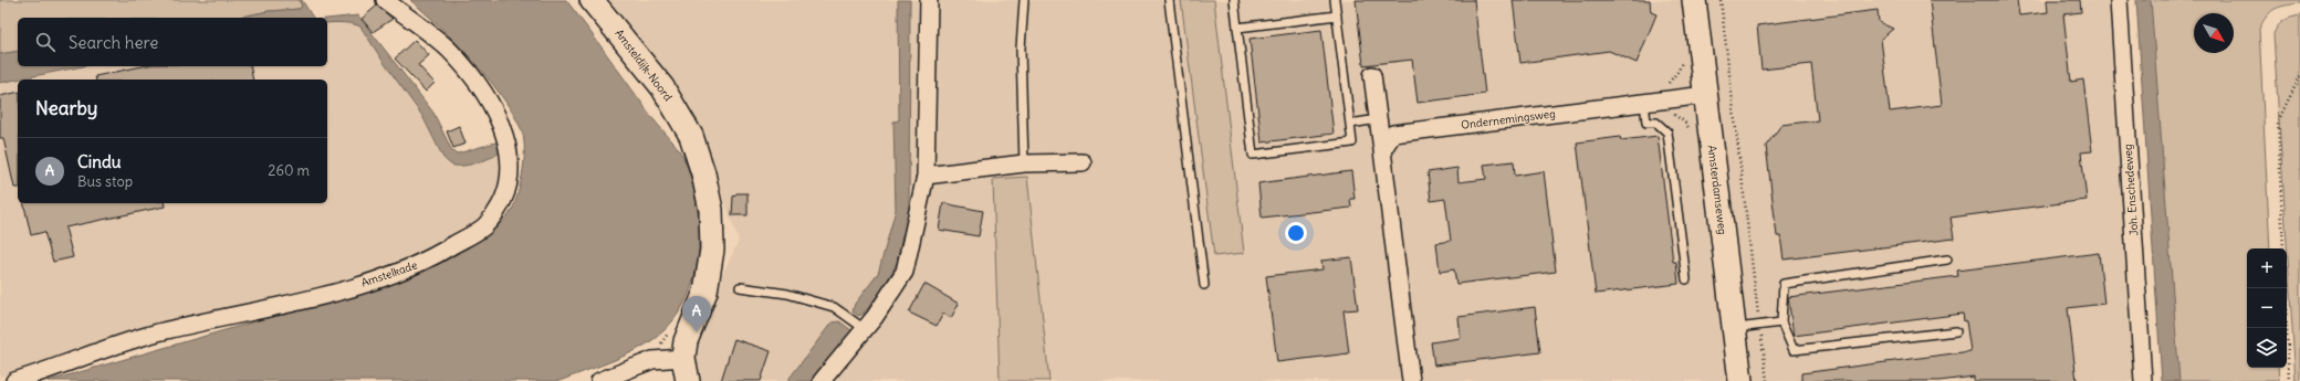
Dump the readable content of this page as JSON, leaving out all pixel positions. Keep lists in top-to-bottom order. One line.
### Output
{"streets":{"street":["Amsteldijk-Noord","Ondernemingsweg","Amsterdamseweg","Joh. Enschedeweg","Amstelkade"]},"crossings":[["Ondernemingsweg","Amsterdamseweg"]],"north":"bottom right","page":{"search":"Search here","heading":"Nearby","list":[{"mark":"A","name":"Cindu","note":"Bus stop","value":"260 m"}],"map_buttons":["+","−"],"pins":"A"}}
